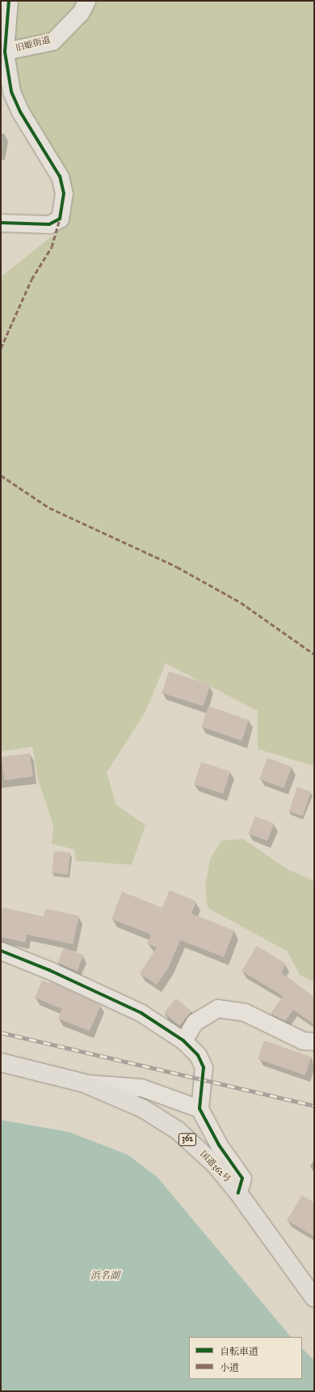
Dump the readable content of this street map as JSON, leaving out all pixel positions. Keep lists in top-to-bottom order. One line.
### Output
{"streets":{"highway":["362","国道362号"],"street":["旧姫街道"]},"water":["浜名湖"],"legend":["自転車道","小道"]}
